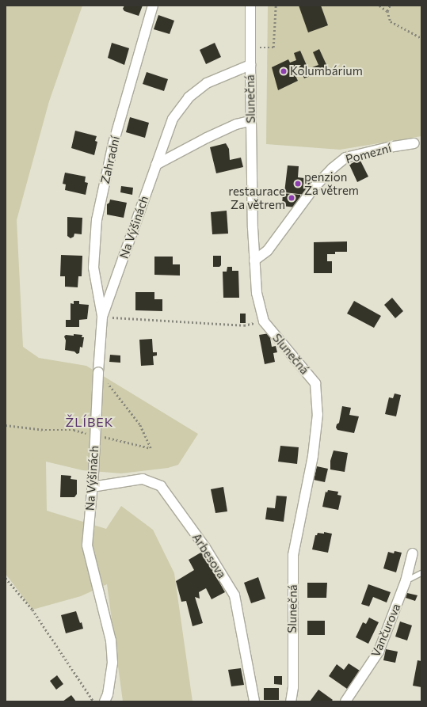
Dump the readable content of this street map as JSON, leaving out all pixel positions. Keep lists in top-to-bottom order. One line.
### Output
{"streets":{"street":["Slunečná","Pomezní","Zahradní","Na Výšinách","Arbesova","Vančurova"]},"crossings":[["Slunečná","Pomezní"],["Slunečná","Na Výšinách"],["Zahradní","Na Výšinách"],["Na Výšinách","Arbesova"]],"districts":["ŽLÍBEK"],"places":["Kolumbárium","penzion Za větrem","restaurace Za větrem"]}
